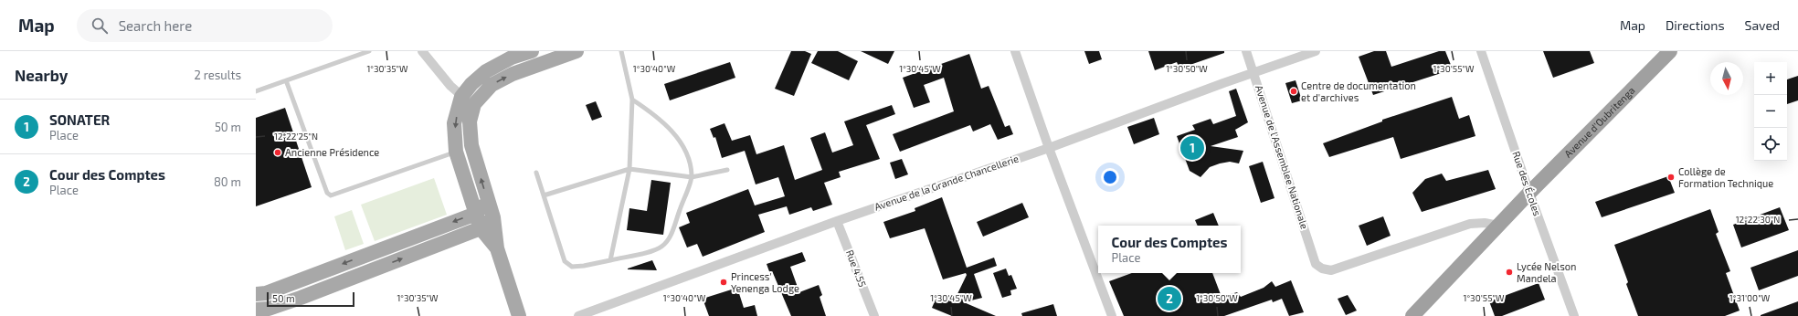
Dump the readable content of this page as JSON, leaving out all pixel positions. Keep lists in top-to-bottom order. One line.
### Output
{"streets":{"highway":["Avenue d'Oubritenga"],"street":["Avenue de l'Assemblee Nationale","Avenue de la Grande Chancellerie","Rue des Écoles","Rue 4.55"]},"crossings":[["Avenue d'Oubritenga","Avenue de l'Assemblee Nationale"],["Avenue d'Oubritenga","Rue des Écoles"],["Avenue de l'Assemblee Nationale","Avenue de la Grande Chancellerie"],["Avenue de la Grande Chancellerie","Rue 4.55"]],"places":["Centre de documentation et d'archives","Ancienne Présidence","Collège de Formation Technique","Lycée Nelson Mandela","Princess' Yenenga Lodge"],"scale_bar":"50 m","north":"bottom","page":{"header":"Map","search":"Search here","nav":["Map","Directions","Saved"],"heading":["Nearby","2 results"],"map_buttons":["+","−"],"list":[{"mark":"1","name":"SONATER","note":"Place","value":"50 m"},{"mark":"2","name":"Cour des Comptes","note":"Place","value":"80 m"}],"pins":["1","2"],"popup":["Cour des Comptes","Place"],"scale":"50 m"},"coordinates":["1°30'55\"W","1°30'35\"W","1°30'40\"W","1°30'45\"W","1°30'50\"W","12°22'25\"N","12°22'30\"N","1°31'00\"W"]}
